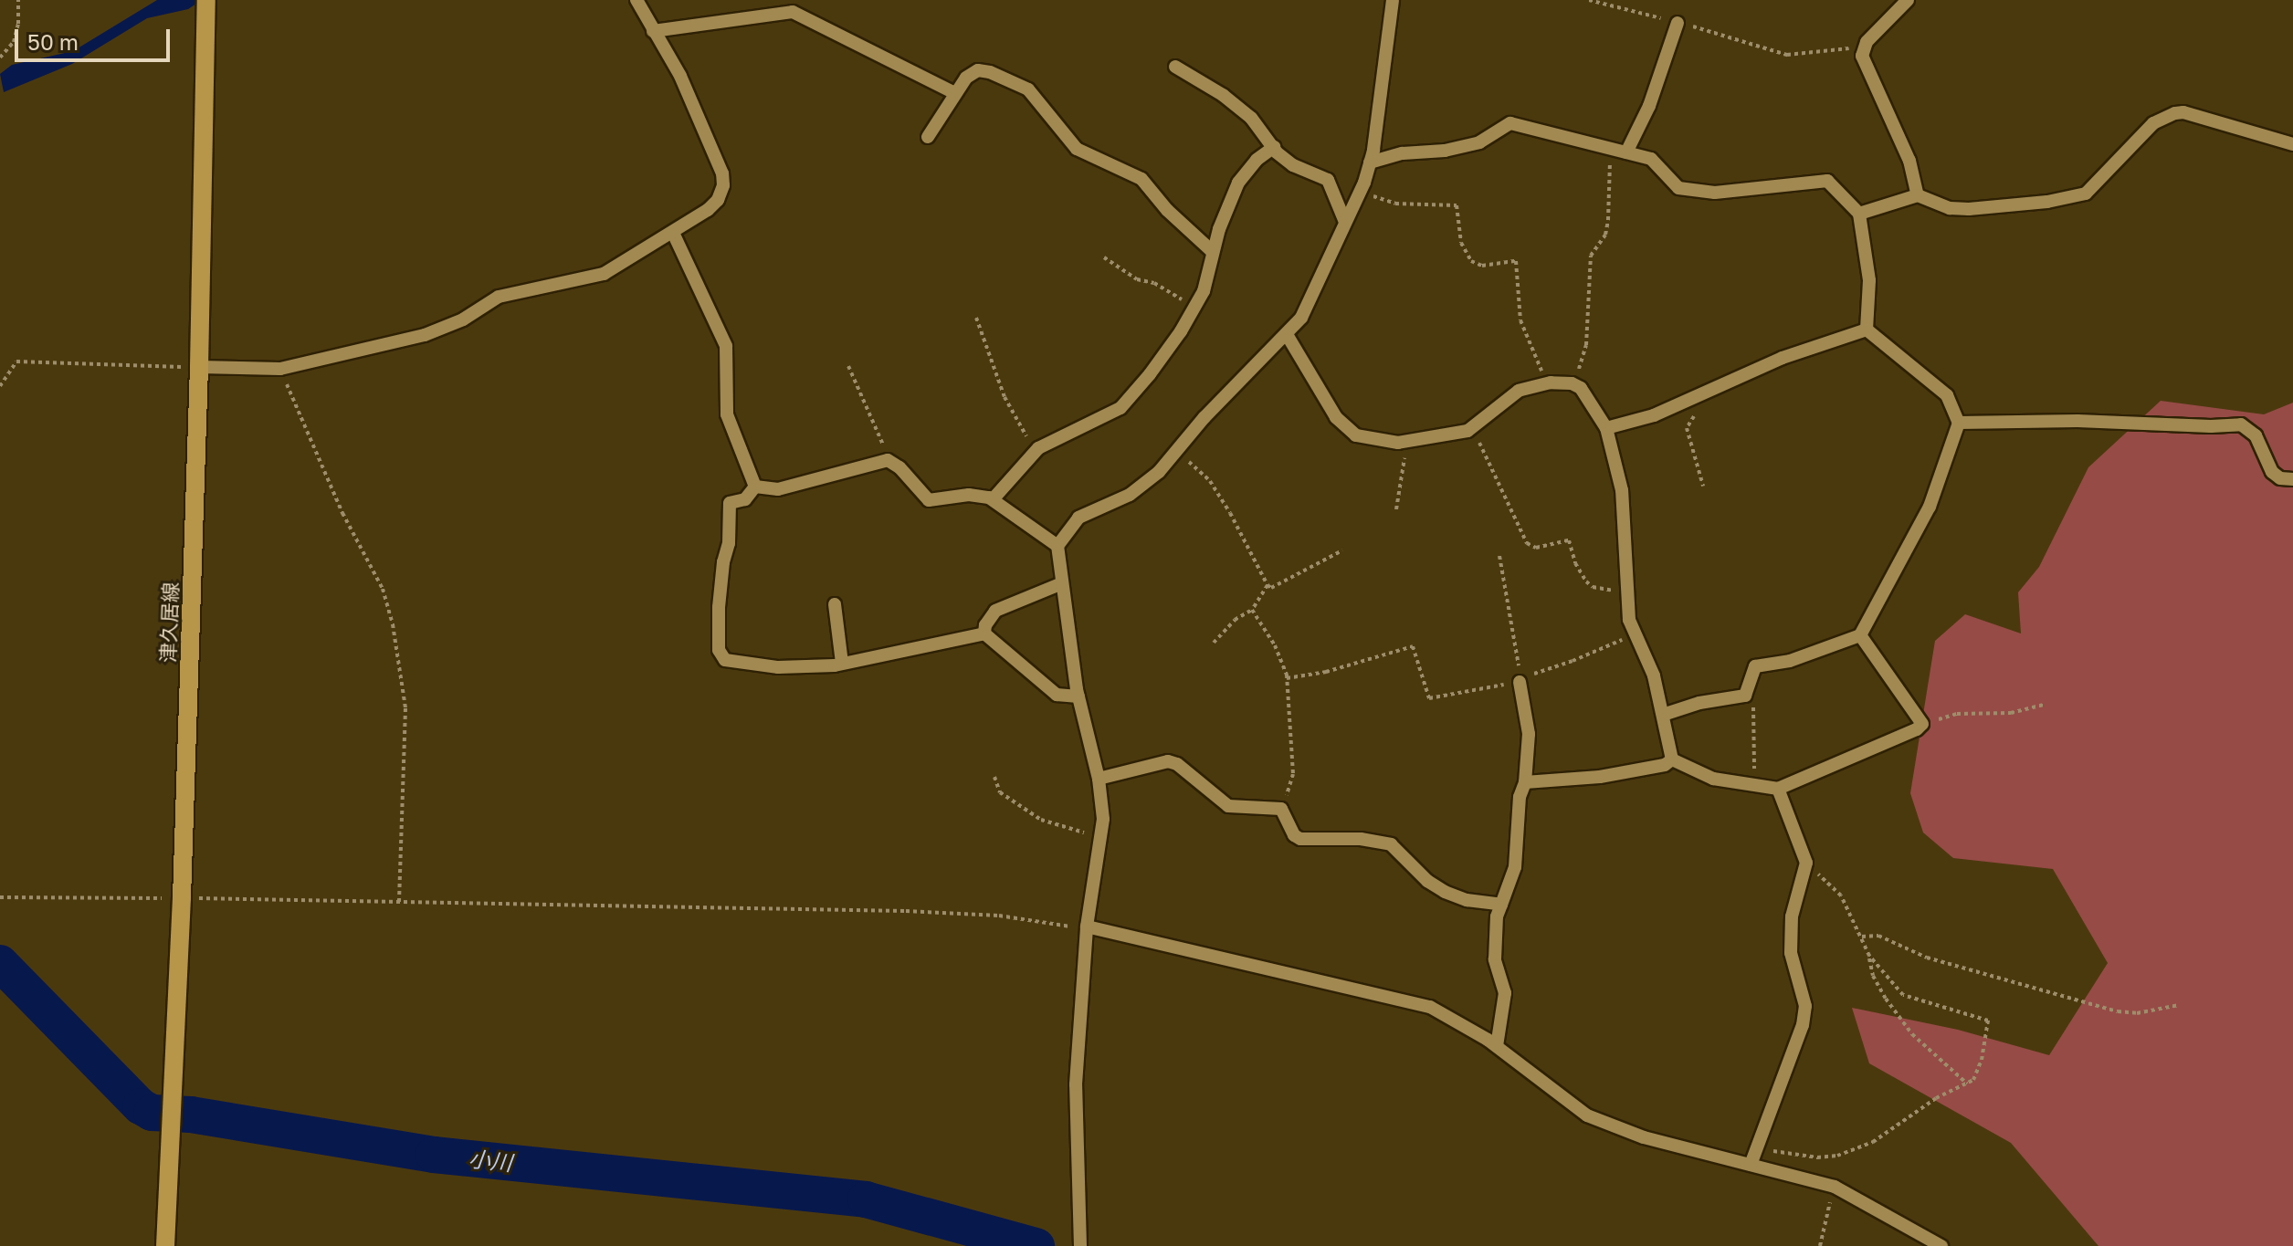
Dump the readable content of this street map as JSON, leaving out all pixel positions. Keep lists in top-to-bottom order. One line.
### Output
{"streets":{"main road":["津久居線"]},"water":["小川"],"scale_bar":"50 m"}
